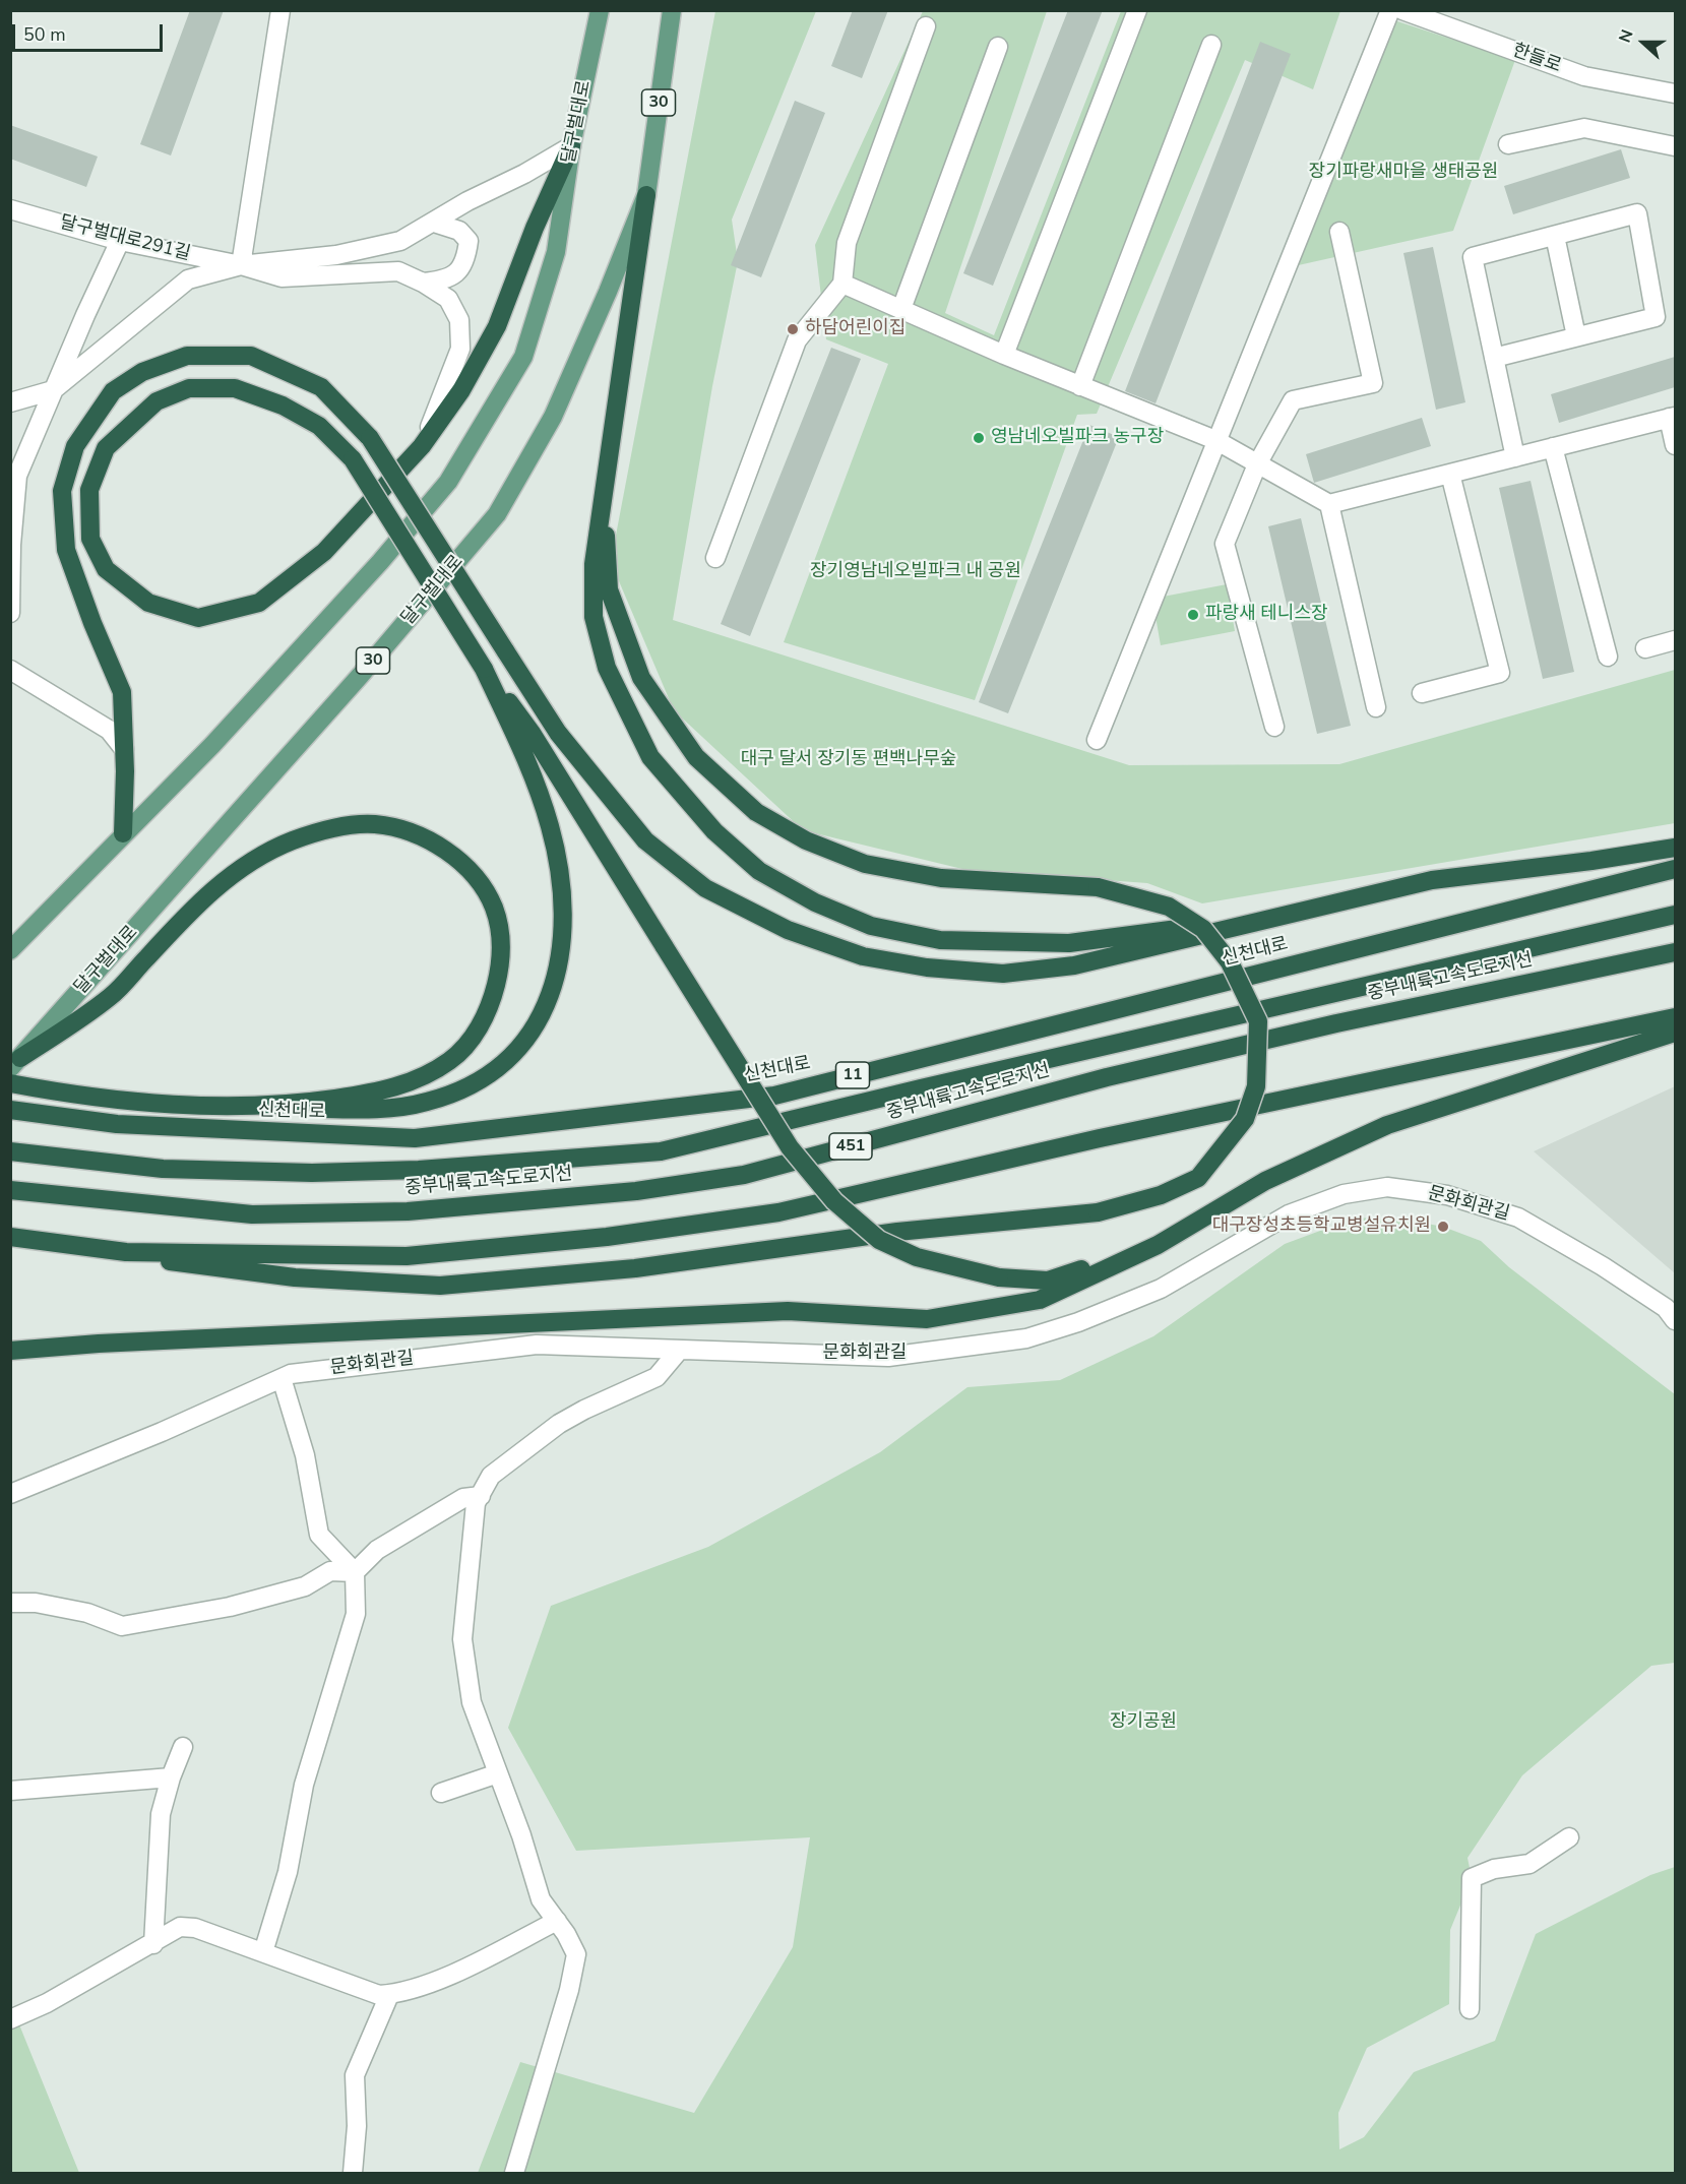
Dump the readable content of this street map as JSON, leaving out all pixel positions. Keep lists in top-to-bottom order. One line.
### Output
{"streets":{"highway":["신천대로","중부내륙고속도로지선","11","451"],"main road":["30","달구벌대로"],"street":["한들로","달구벌대로291길","문화회관길"]},"parks":["장기파랑새마을 생태공원","장기영남네오빌파크 내 공원","대구 달서 장기동 편백나무숲","장기공원"],"places":["하담어린이집","영남네오빌파크 농구장","파랑새 테니스장","대구장성초등학교병설유치원"],"scale_bar":"50 m","north":"left"}
